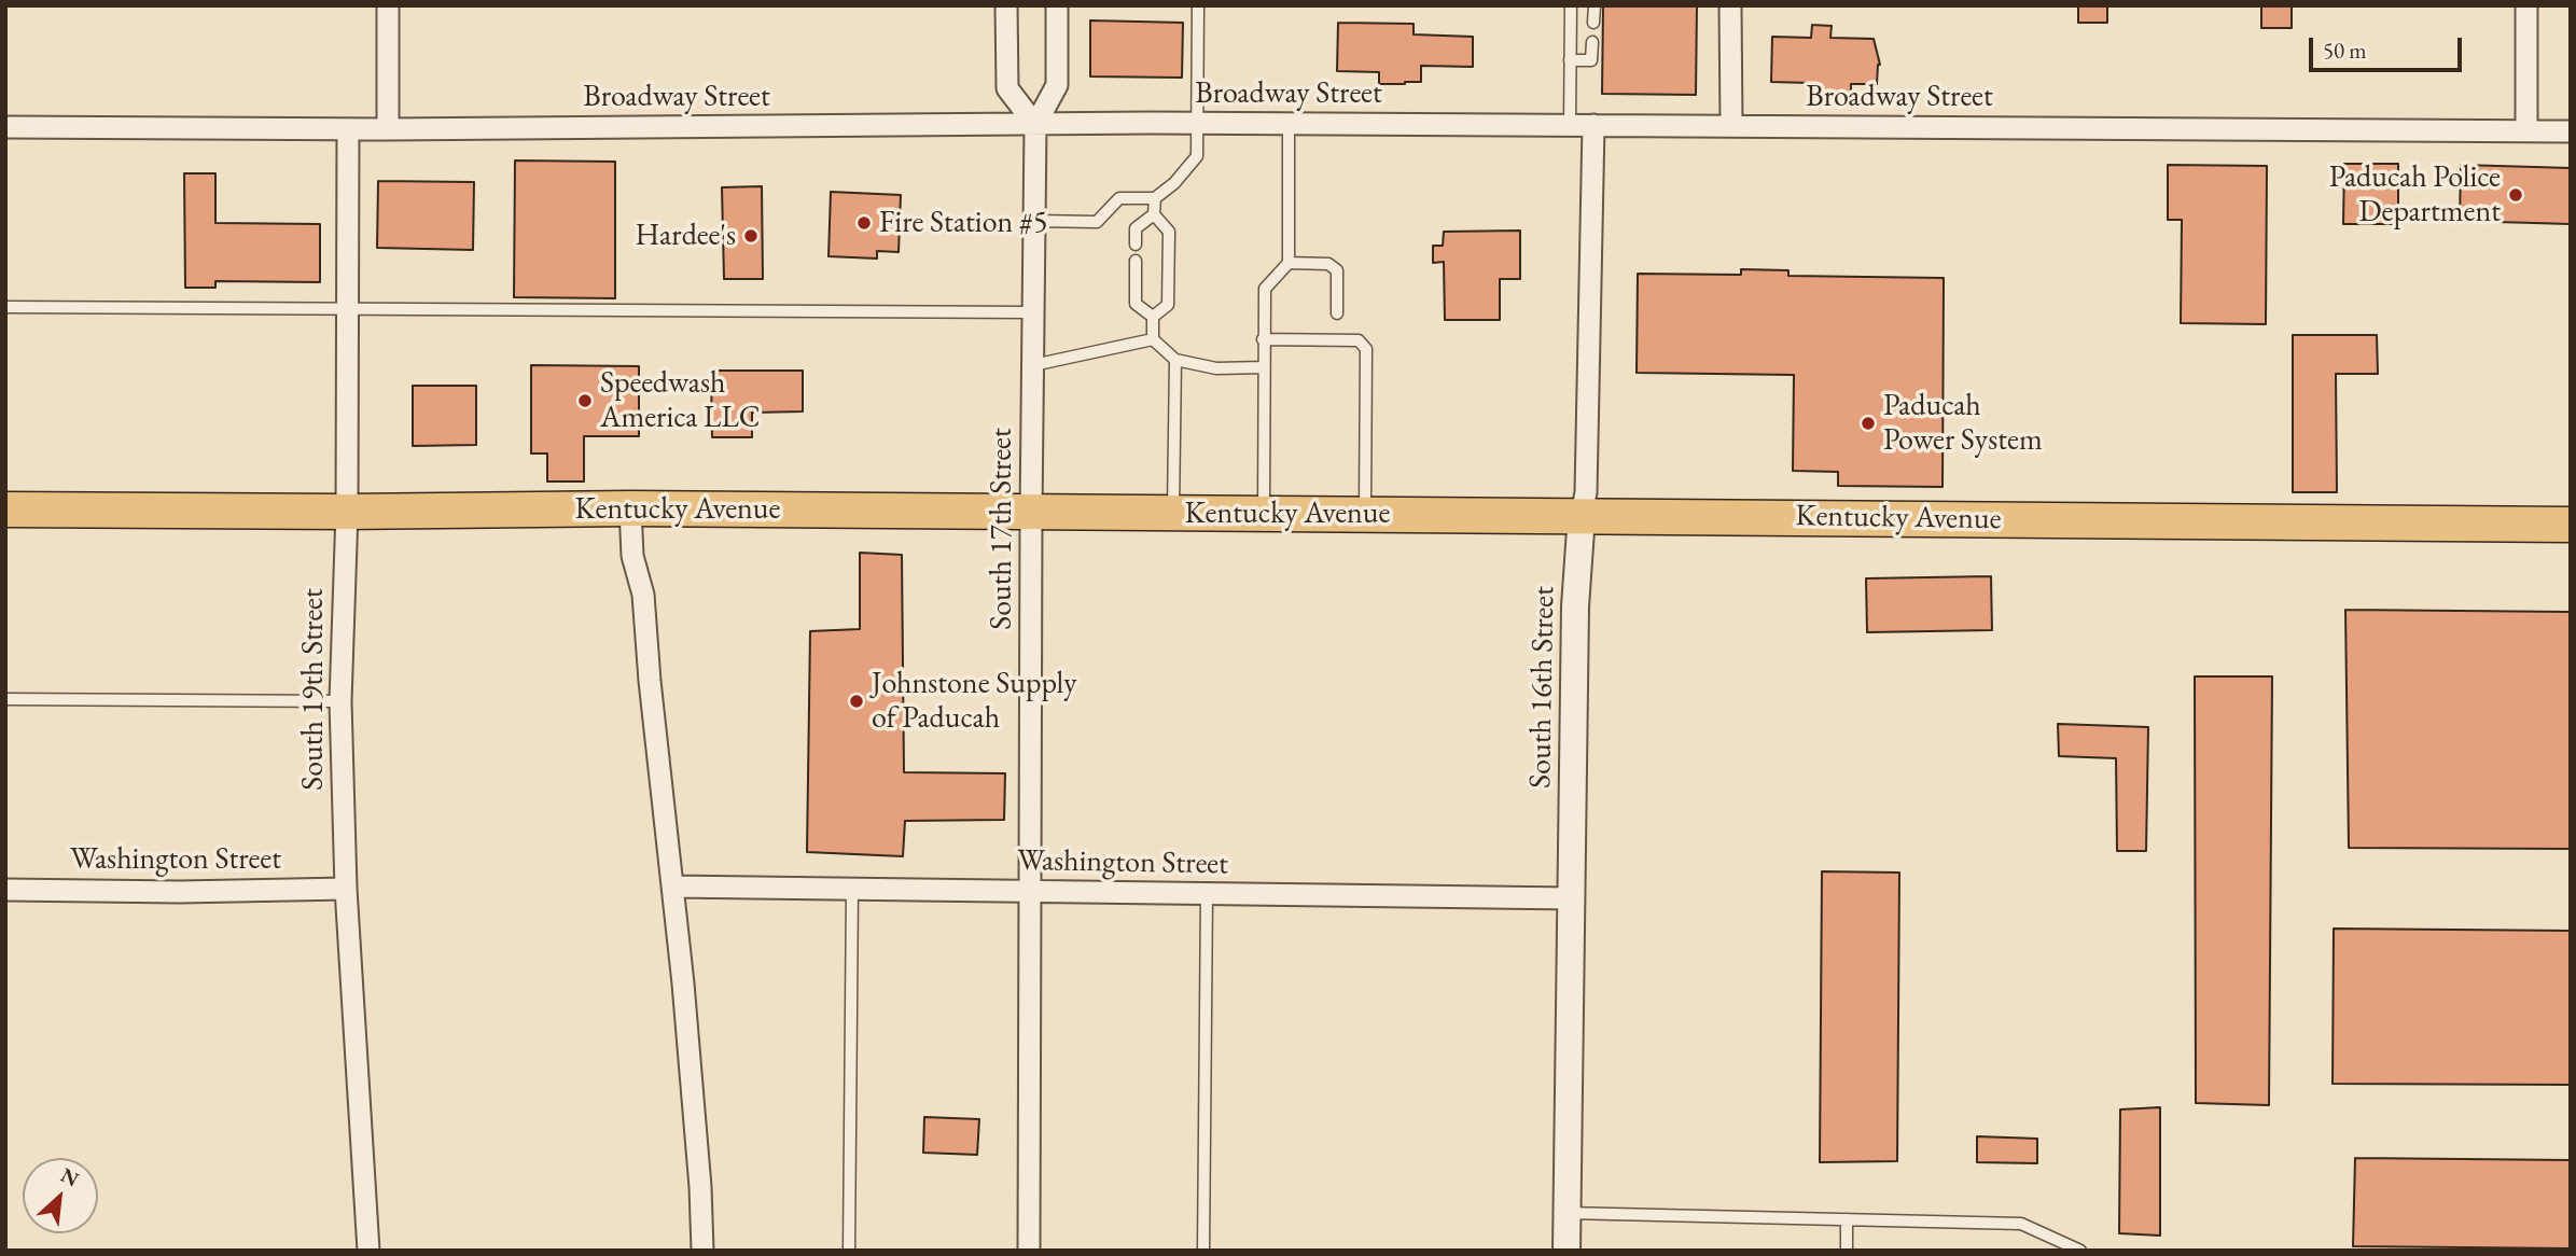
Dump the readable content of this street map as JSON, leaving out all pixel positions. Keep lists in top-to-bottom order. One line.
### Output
{"streets":{"main road":["Kentucky Avenue"],"street":["Broadway Street","South 17th Street","South 16th Street","South 19th Street","Washington Street"]},"crossings":[["Broadway Street","South 17th Street"],["Broadway Street","South 16th Street"],["Broadway Street","South 19th Street"],["Kentucky Avenue","South 17th Street"],["Kentucky Avenue","South 16th Street"],["Kentucky Avenue","South 19th Street"],["South 17th Street","Washington Street"],["South 16th Street","Washington Street"],["South 19th Street","Washington Street"]],"places":["Paducah Police Department","Fire Station #5","Hardee's","Speedwash America LLC","Paducah Power System","Johnstone Supply of Paducah"],"scale_bar":"50 m","north":"top right"}
